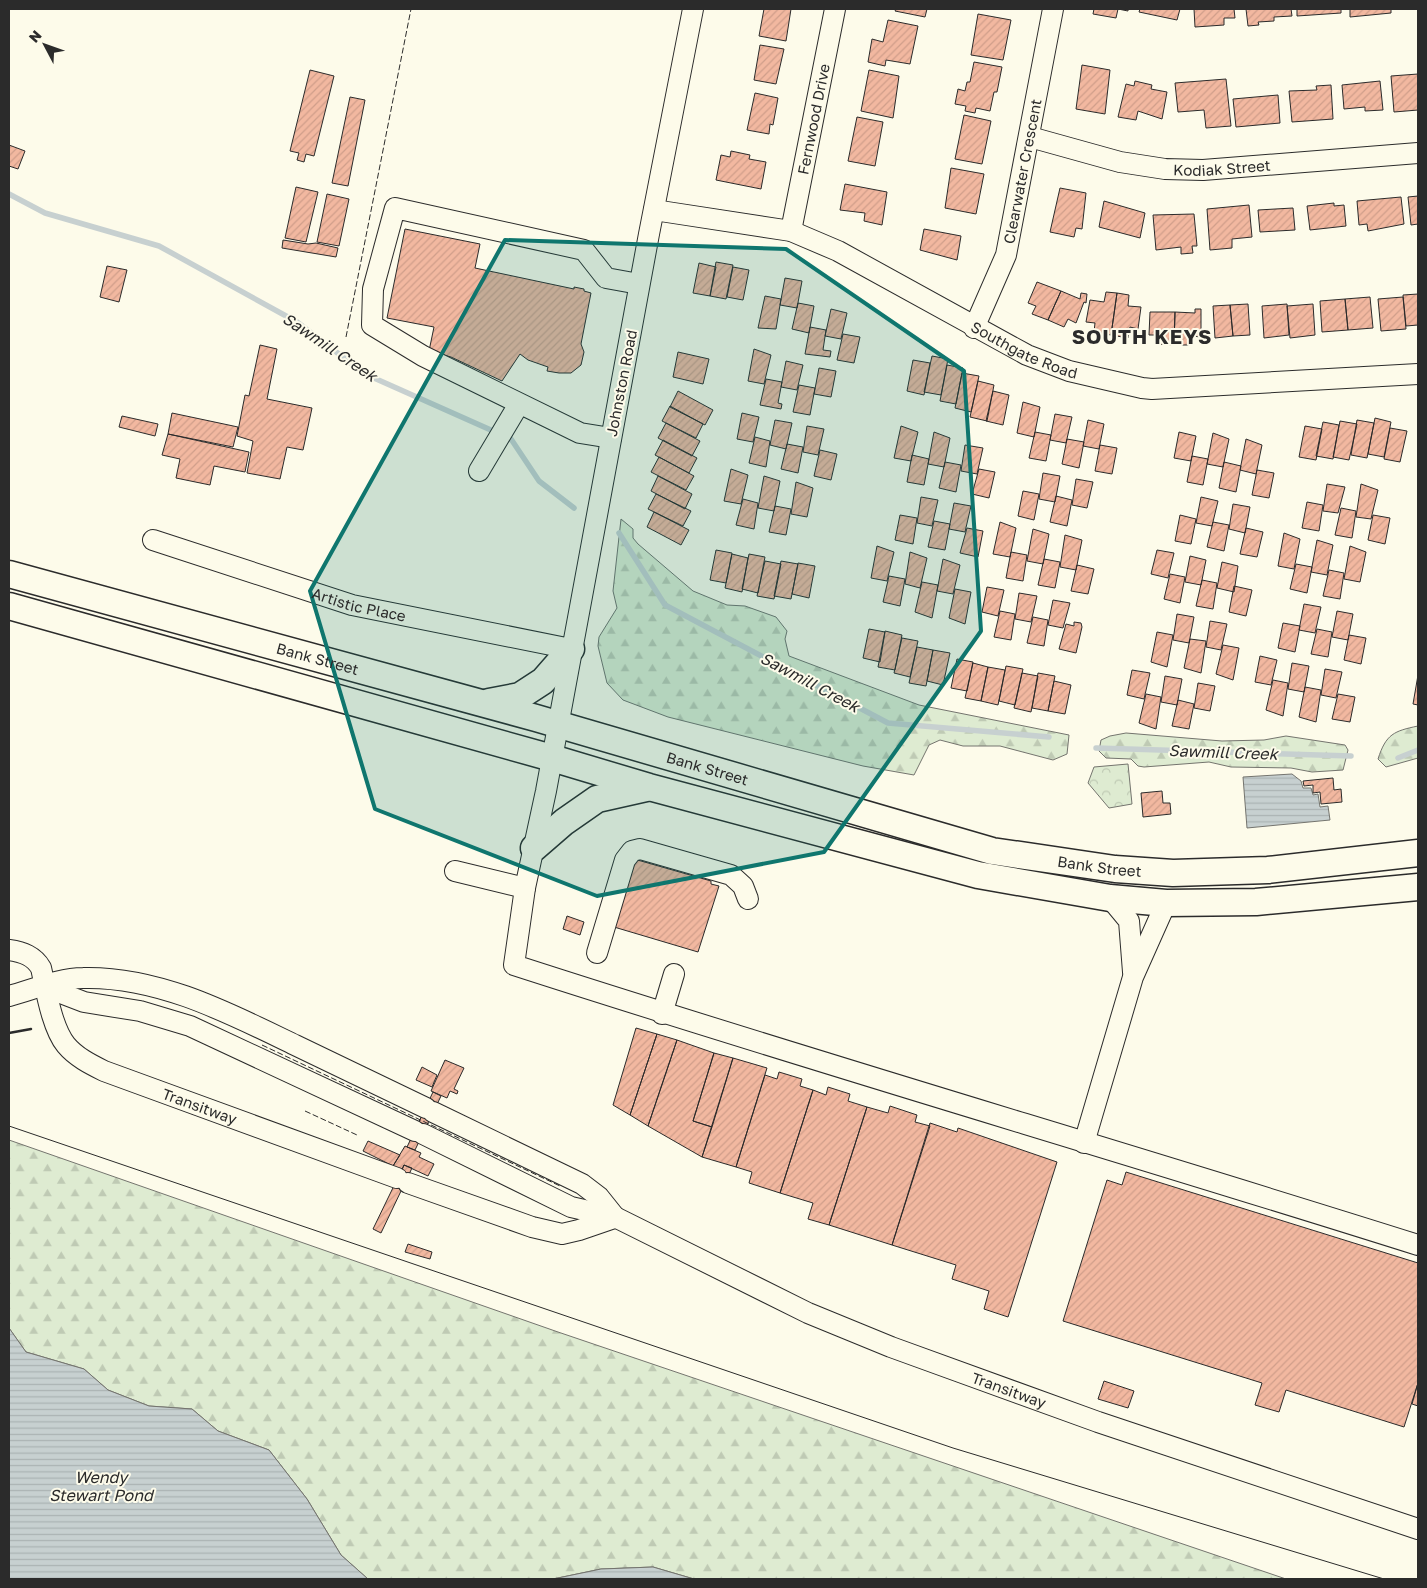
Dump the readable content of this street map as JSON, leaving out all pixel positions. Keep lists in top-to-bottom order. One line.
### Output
{"streets":{"main road":["Bank Street"],"street":["Fernwood Drive","Kodiak Street","Clearwater Crescent","Southgate Road","Johnston Road","Artistic Place","Transitway"]},"crossings":[["Fernwood Drive","Southgate Road"],["Kodiak Street","Clearwater Crescent"],["Clearwater Crescent","Southgate Road"],["Southgate Road","Johnston Road"],["Johnston Road","Artistic Place"],["Johnston Road","Bank Street"]],"districts":["SOUTH KEYS"],"water":["Sawmill Creek","Wendy Stewart Pond"],"north":"top left"}
